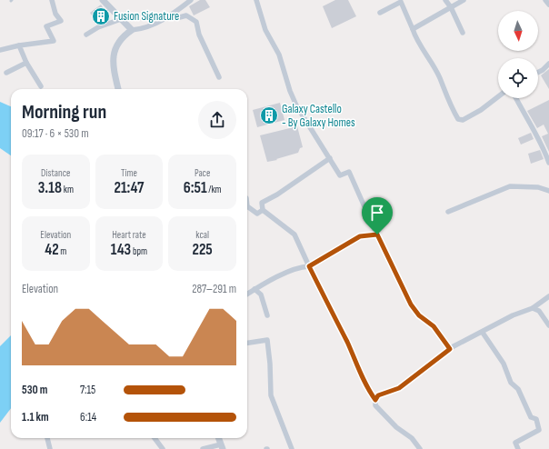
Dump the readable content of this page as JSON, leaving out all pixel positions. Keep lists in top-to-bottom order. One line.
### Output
{"places":{"building":["Fusion Signature","Galaxy Castello - By Galaxy Homes"]},"north":"bottom","page":{"heading":["Morning run","09:17 · 6 × 530 m"],"stats":[["Distance","3.18 km"],["Time","21:47"],["Pace","6:51 /km"],["Elevation","42 m"],["Heart rate","143 bpm"],["kcal","225"]],"chart":["Elevation","287–291 m"],"list":[{"name":"530 m","note":"7:15"},{"name":"1.1 km","note":"6:14"}]}}
